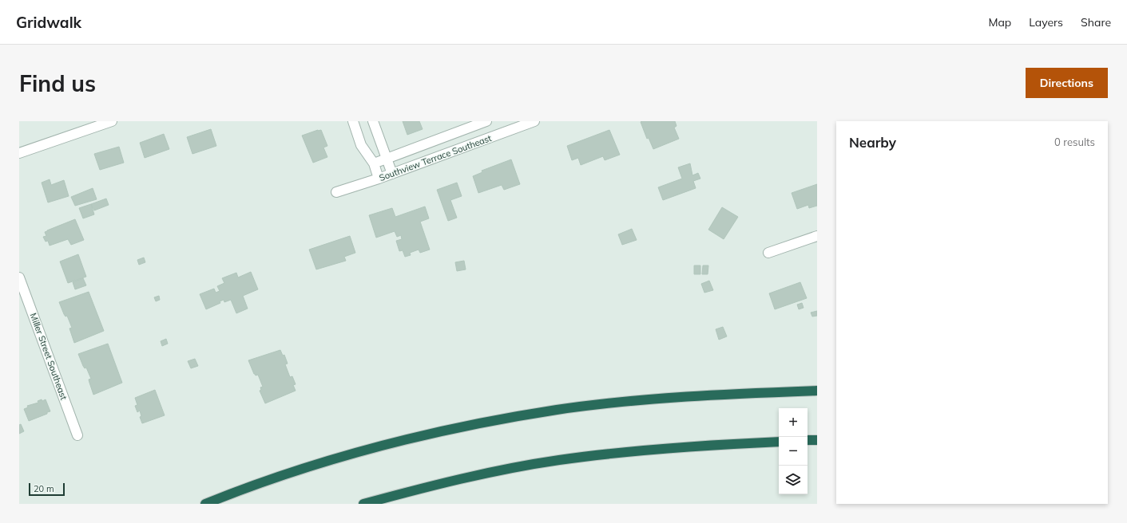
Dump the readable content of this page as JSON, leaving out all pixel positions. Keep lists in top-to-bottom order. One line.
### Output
{"streets":{"street":["Southview Terrace Southeast","Miller Street Southeast"]},"scale_bar":"20 m","page":{"header":"Gridwalk","nav":["Map","Layers","Share"],"buttons":"Directions","title":"Find us","heading":["Nearby","0 results"],"map_buttons":["+","−"],"scale":"20 m"}}
